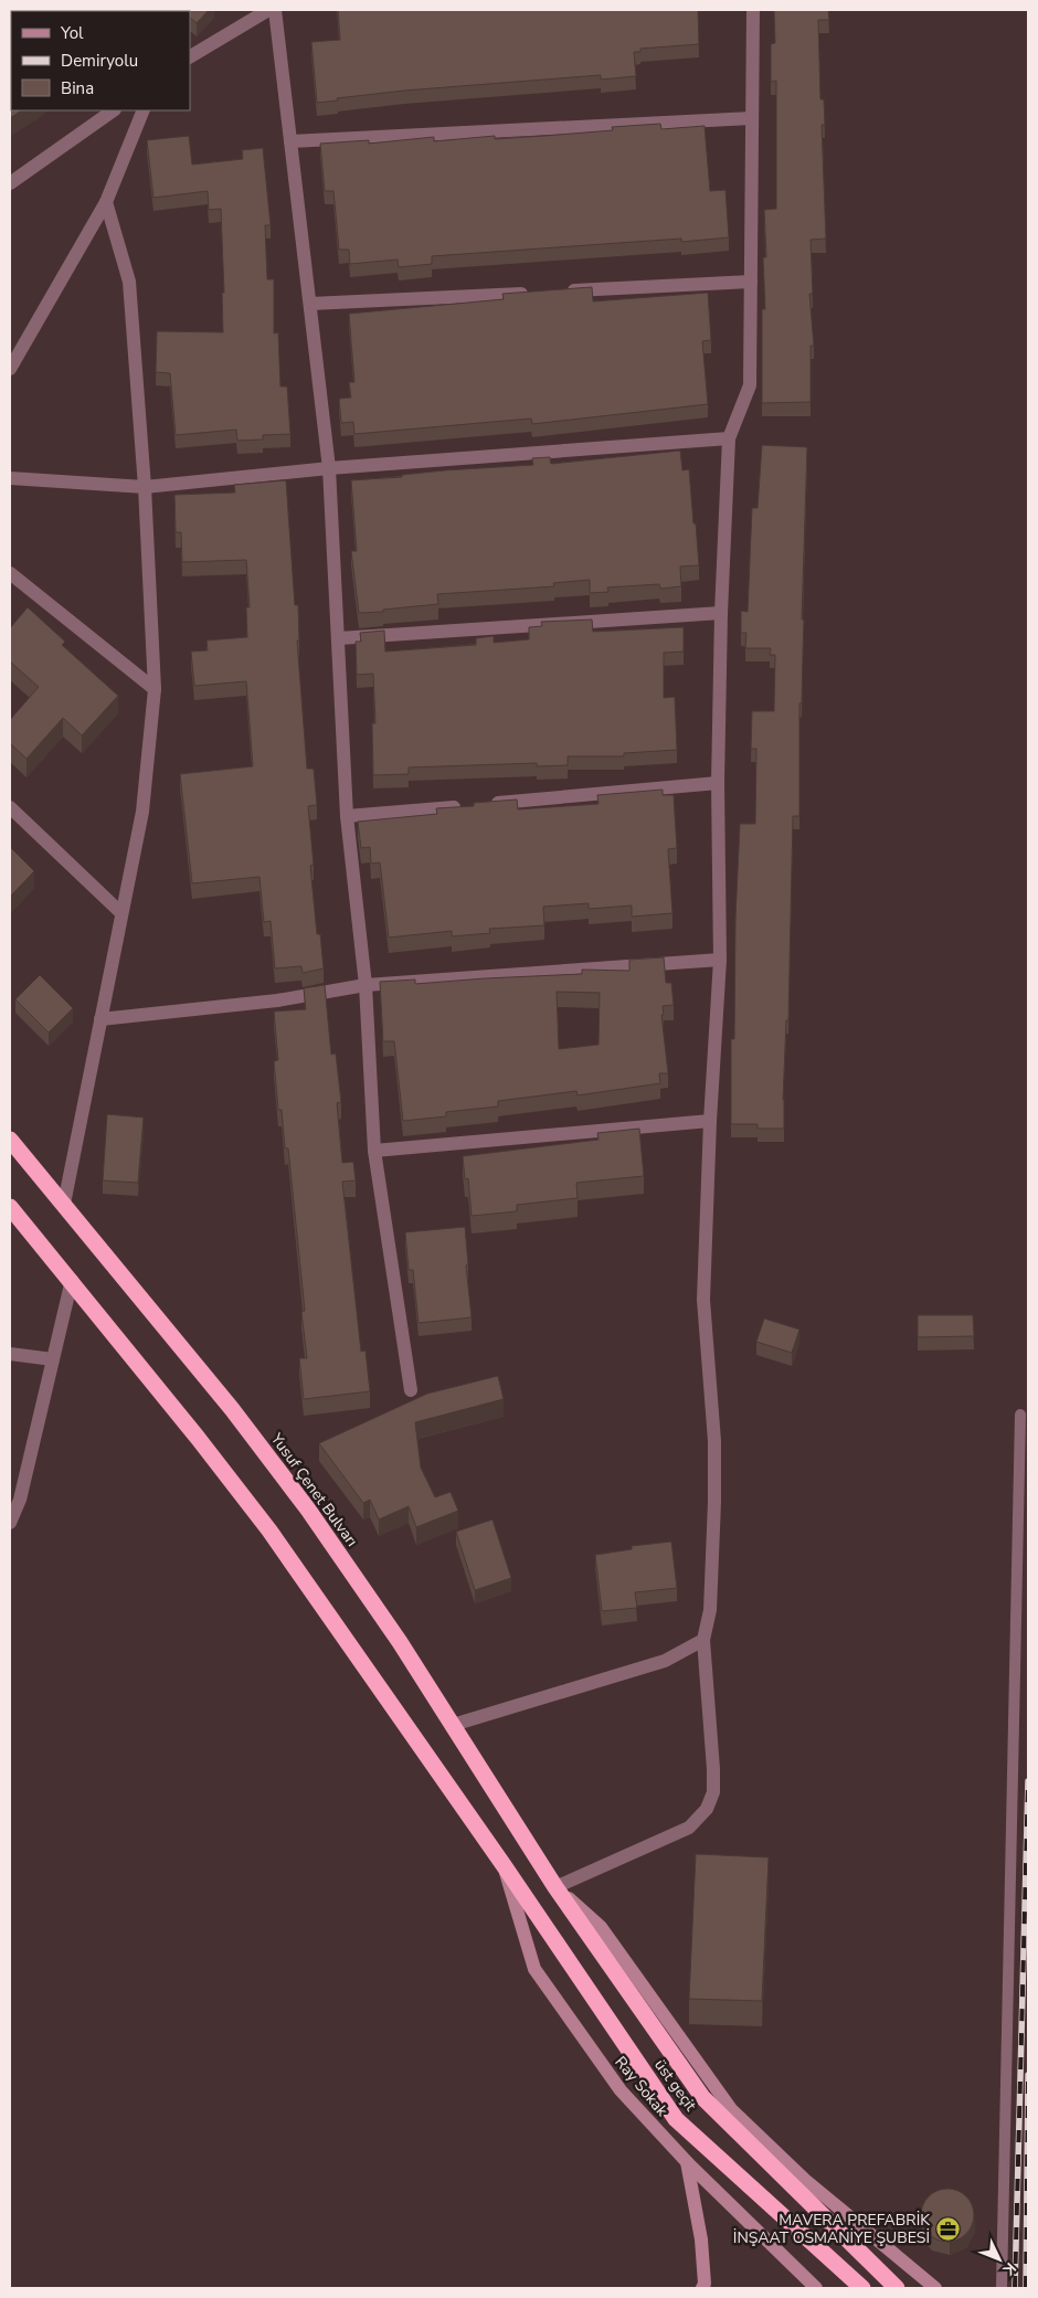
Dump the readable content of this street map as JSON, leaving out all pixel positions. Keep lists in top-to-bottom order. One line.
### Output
{"streets":{"highway":["Yusuf Çenet Bulvarı","üst geçit"],"street":["Ray Sokak"]},"crossings":[["üst geçit","Ray Sokak"]],"places":{"office":["MAVERA PREFABRİK İNŞAAT OSMANİYE ŞUBESİ"]},"legend":["Yol","Demiryolu","Bina"],"north":"bottom right"}
